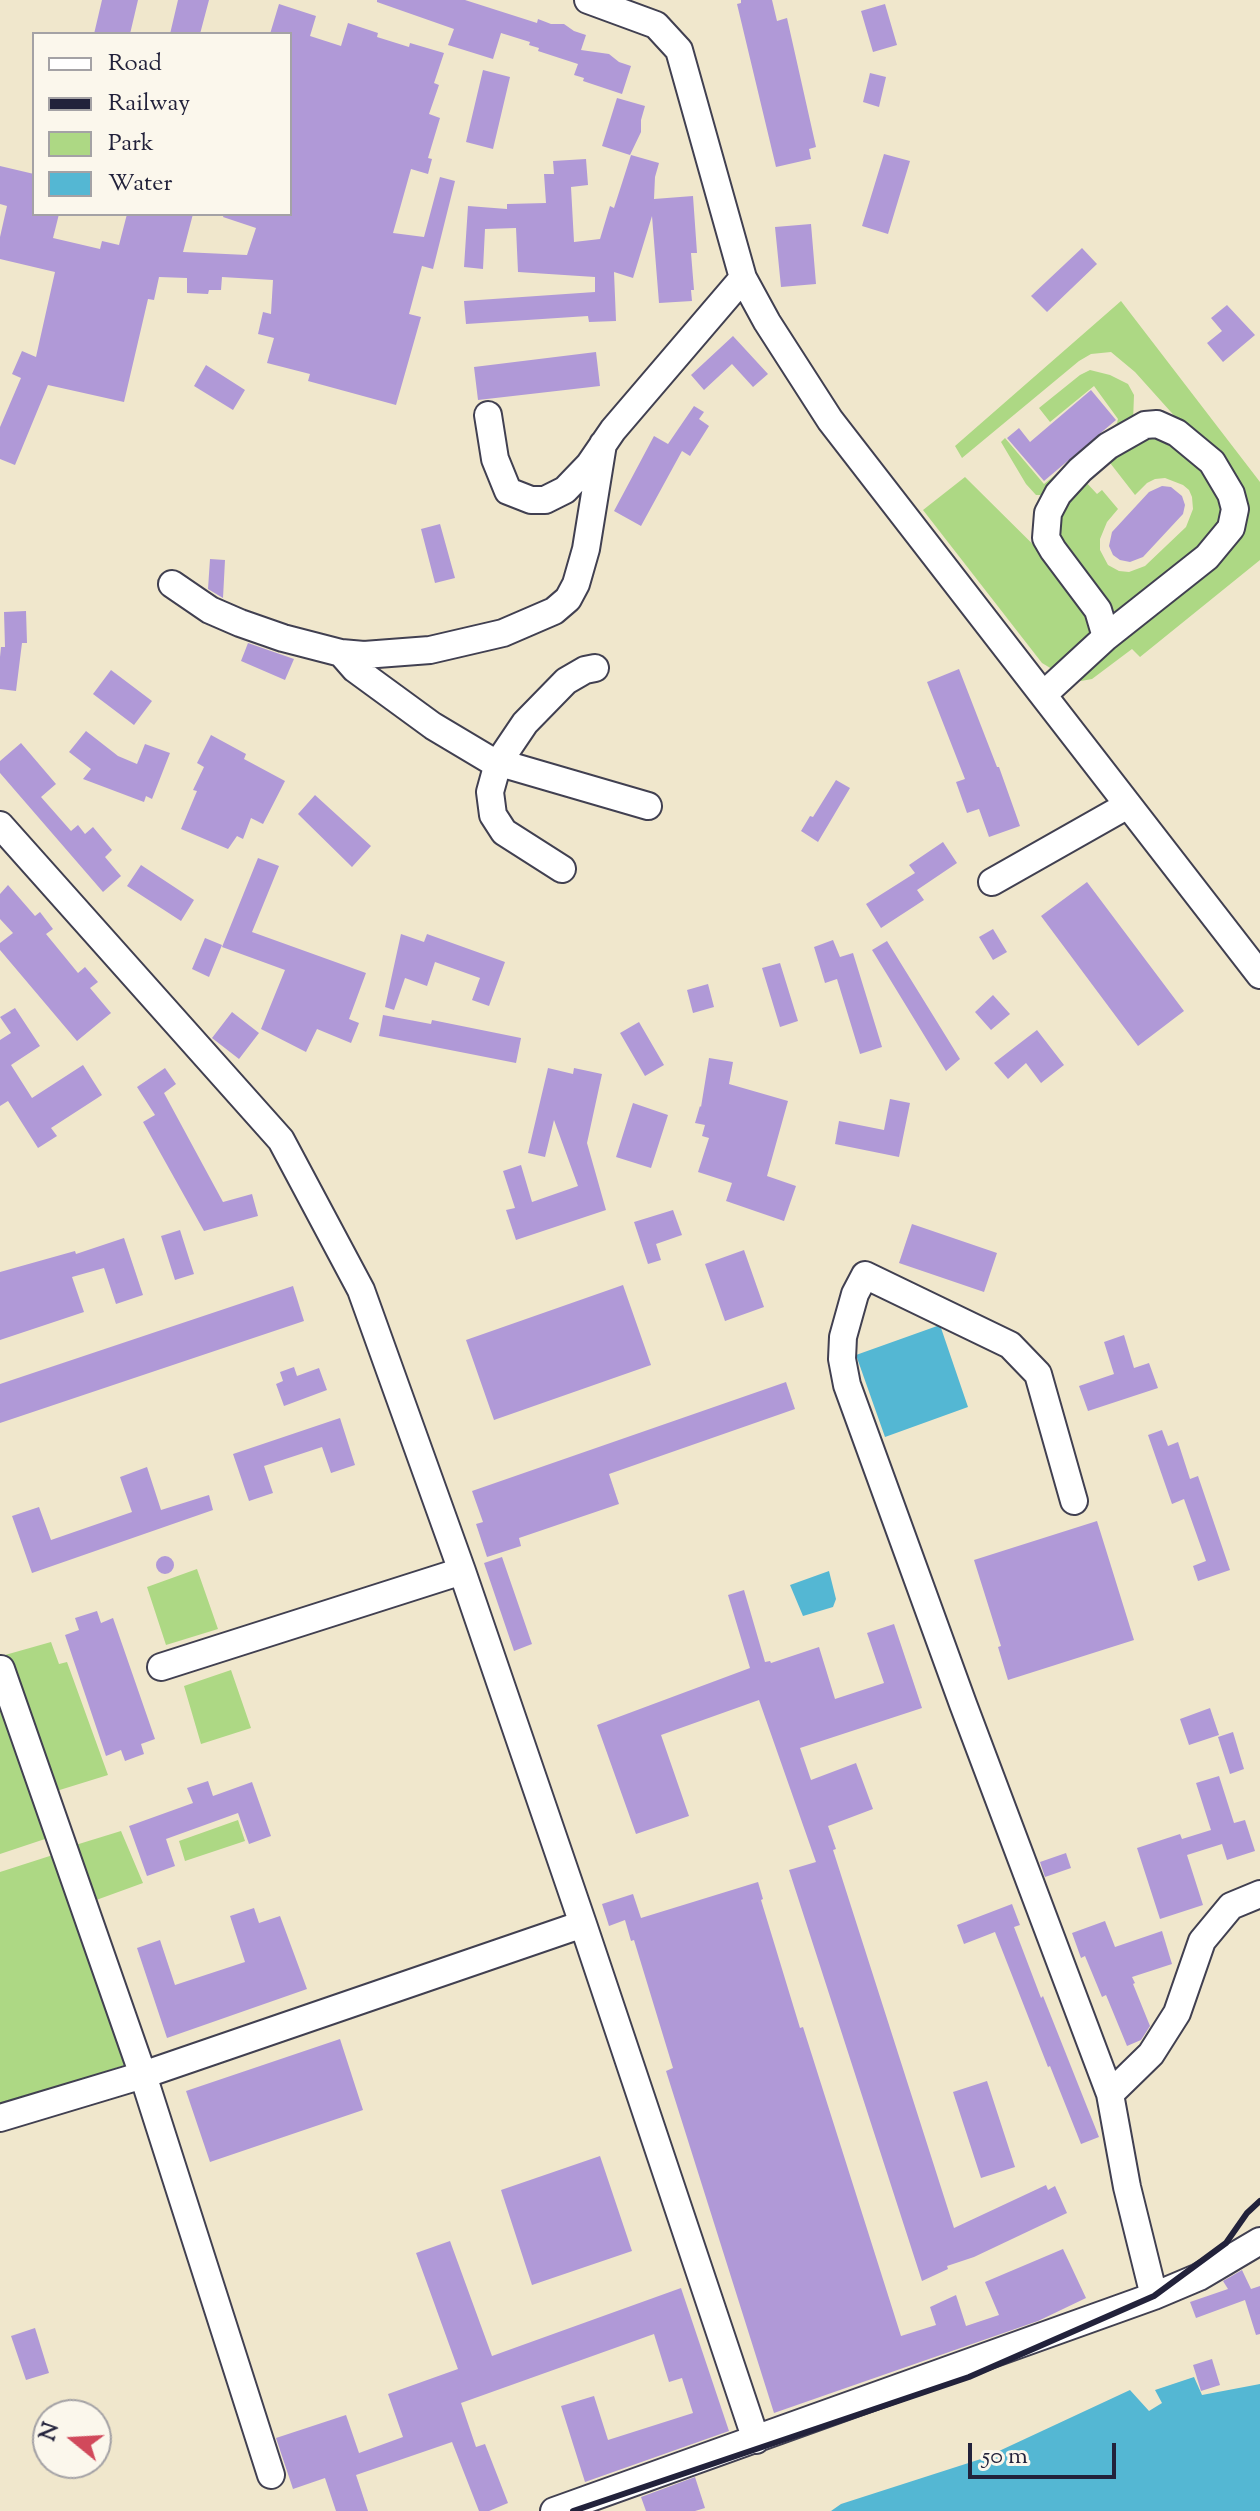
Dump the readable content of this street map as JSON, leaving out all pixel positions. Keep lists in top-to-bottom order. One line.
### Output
{"legend":["Road","Railway","Park","Water"],"scale_bar":"50 m","north":"left"}
